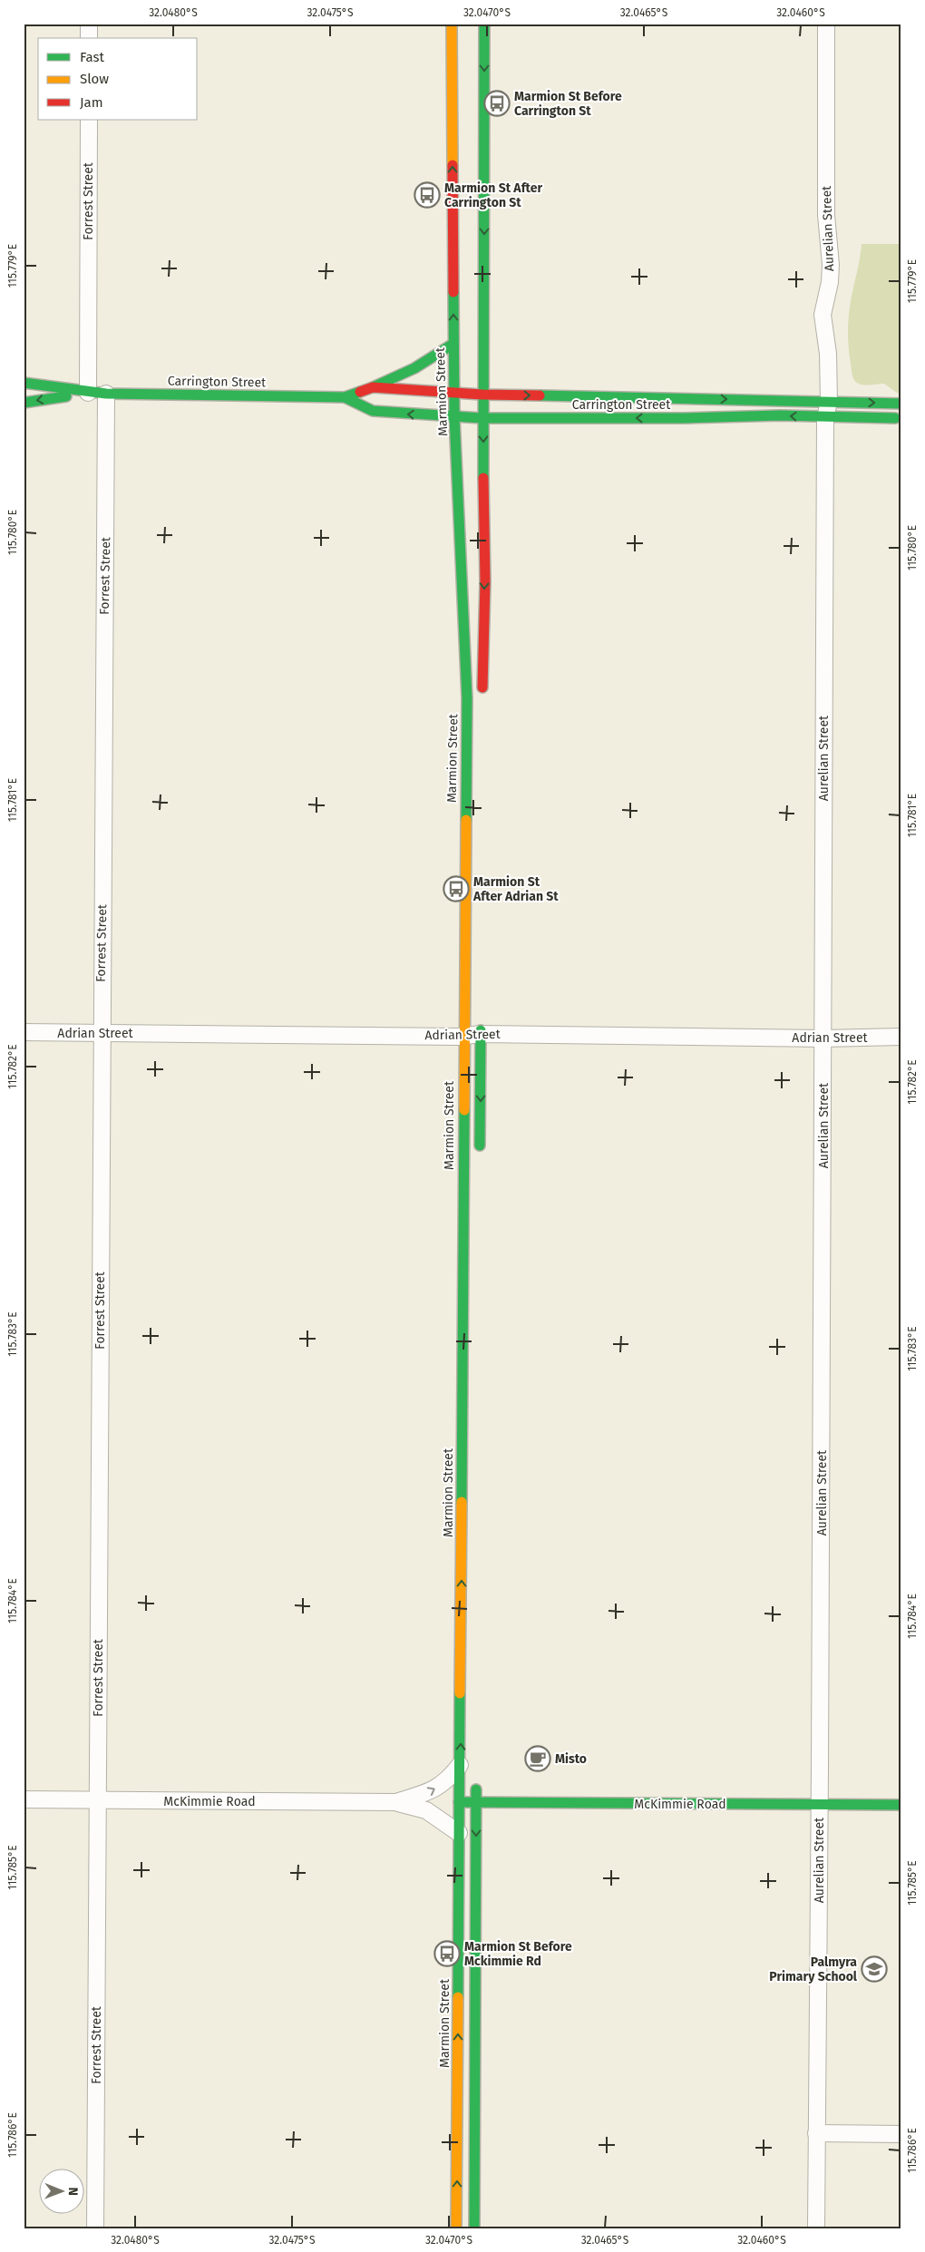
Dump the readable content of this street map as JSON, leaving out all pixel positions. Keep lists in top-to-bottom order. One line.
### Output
{"streets":{"main road":["Carrington Street","Marmion Street","McKimmie Road"],"street":["Forrest Street","Aurelian Street","Adrian Street"]},"crossings":[["Forrest Street","Carrington Street"],["Forrest Street","Adrian Street"],["Forrest Street","McKimmie Road"],["Aurelian Street","Carrington Street"],["Aurelian Street","Adrian Street"],["Aurelian Street","McKimmie Road"],["Carrington Street","Marmion Street"],["Marmion Street","Adrian Street"],["Marmion Street","McKimmie Road"]],"places":{"bus stop":["Marmion St Before Carrington St","Marmion St After Carrington St","Marmion St After Adrian St","Marmion St Before Mckimmie Rd"],"cafe":["Misto"],"school or university":["Palmyra Primary School"]},"legend":["Fast","Slow","Jam"],"north":"right","coordinates":["32.0480°S","32.0475°S","32.0470°S","32.0465°S","32.0460°S","115.779°E","115.780°E","115.781°E","115.782°E","115.783°E","115.784°E","115.785°E","115.786°E"]}
